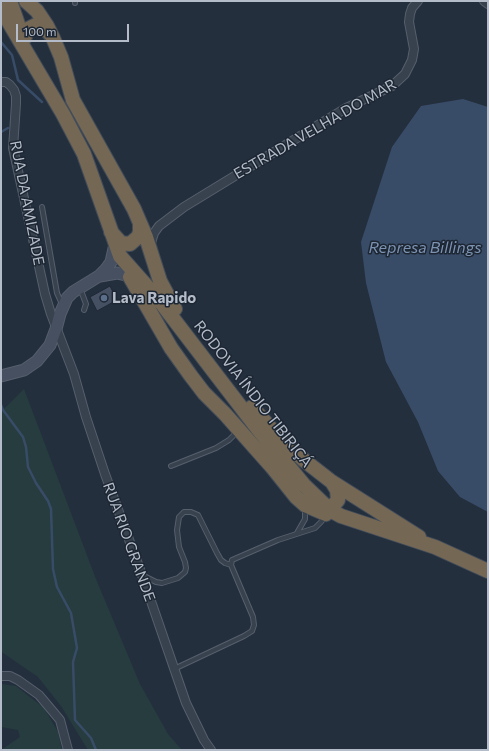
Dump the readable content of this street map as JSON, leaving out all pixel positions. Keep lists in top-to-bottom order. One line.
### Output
{"streets":{"highway":["RODOVIA ÍNDIO TIBIRIÇÁ"],"street":["ESTRADA VELHA DO MAR","RUA DA AMIZADE","RUA RIO GRANDE"]},"crossings":[["RUA DA AMIZADE","RUA RIO GRANDE"]],"water":["Represa Billings"],"places":["Lava Rapido"],"scale_bar":"100 m"}
